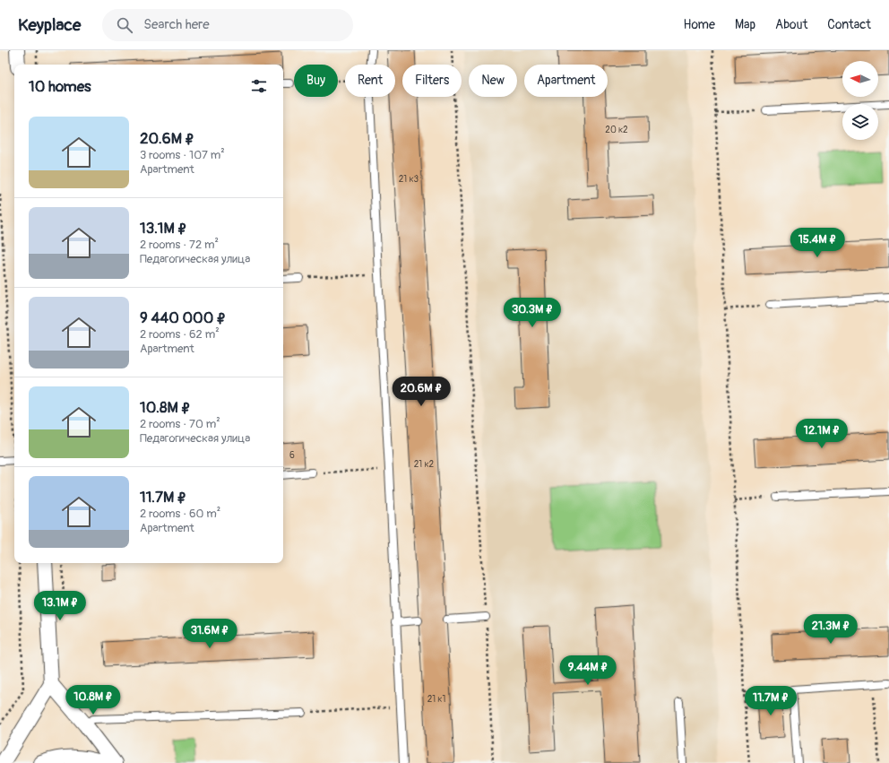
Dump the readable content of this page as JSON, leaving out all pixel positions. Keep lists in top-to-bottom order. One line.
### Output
{"house_numbers":["20 к2","21 к3","6","21 к2","21 к1"],"north":"left","page":{"header":"Keyplace","search":"Search here","nav":["Home","Map","About","Contact"],"chip":["Buy","Rent","Filters","New","Apartment"],"heading":"10 homes","list":[{"name":"20.6M ₽","note":"3 rooms · 107 m² · Apartment"},{"name":"13.1M ₽","note":"2 rooms · 72 m² · Педагогическая улица"},{"name":"9 440 000 ₽","note":"2 rooms · 62 m² · Apartment"},{"name":"10.8M ₽","note":"2 rooms · 70 m² · Педагогическая улица"},{"name":"11.7M ₽","note":"2 rooms · 60 m² · Apartment"}],"price":["15.4M ₽","30.3M ₽","20.6M ₽","12.1M ₽","13.1M ₽","21.3M ₽","31.6M ₽","9.44M ₽","10.8M ₽","11.7M ₽"]}}
